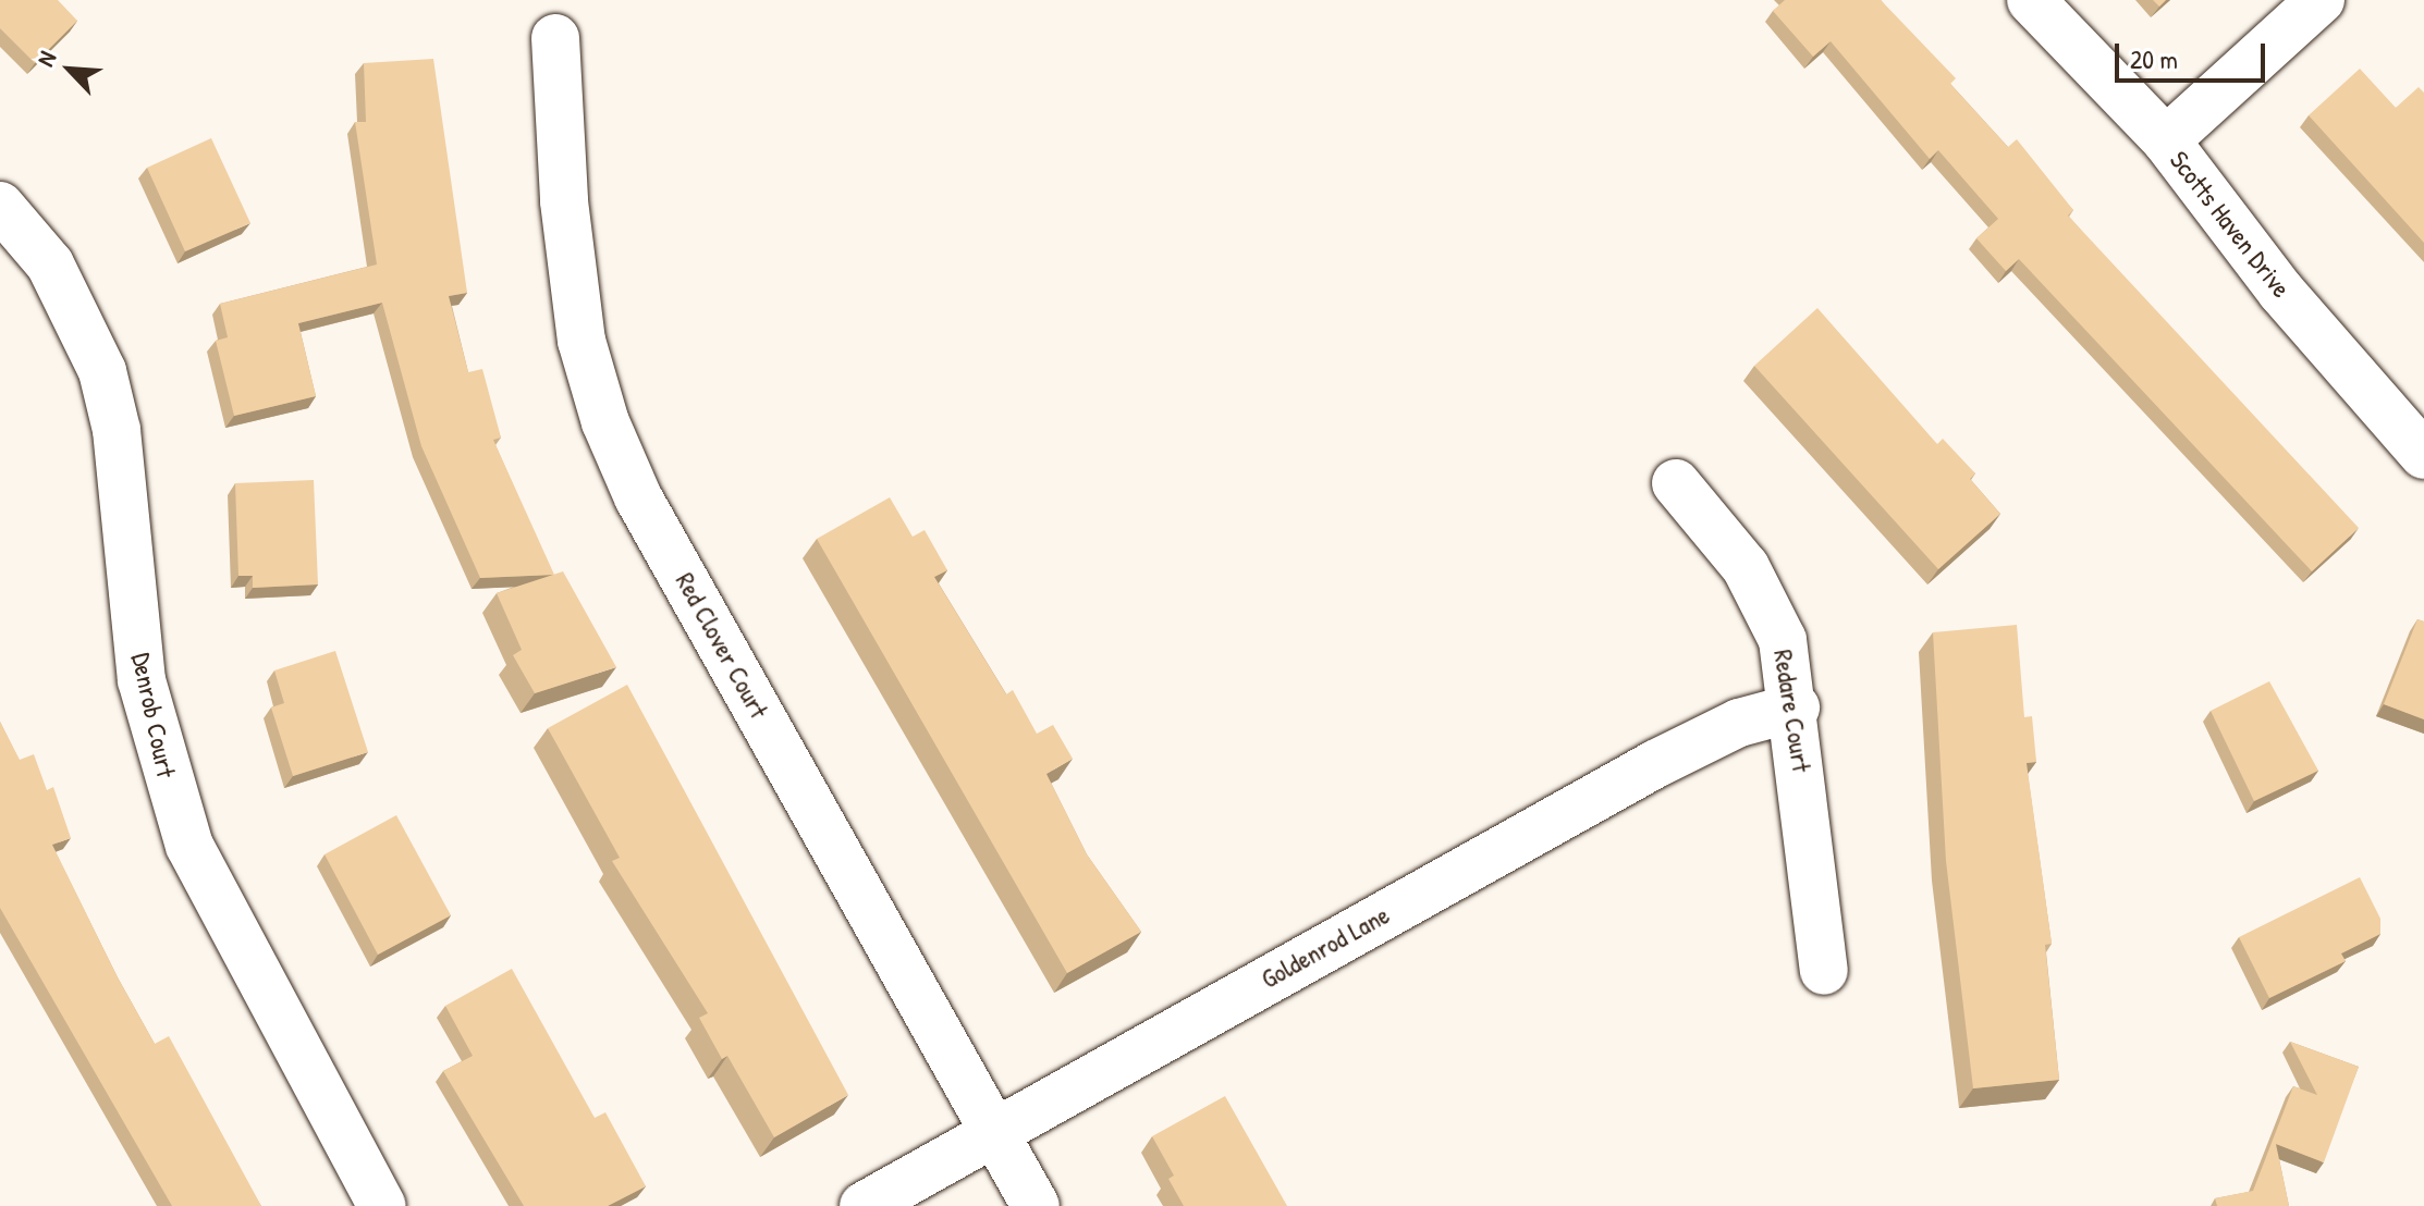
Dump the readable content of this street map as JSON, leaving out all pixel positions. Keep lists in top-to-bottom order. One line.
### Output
{"streets":{"street":["Scotts Haven Drive","Red Clover Court","Redare Court","Denrob Court","Goldenrod Lane"]},"crossings":[["Red Clover Court","Goldenrod Lane"],["Redare Court","Goldenrod Lane"]],"scale_bar":"20 m","north":"top left"}
